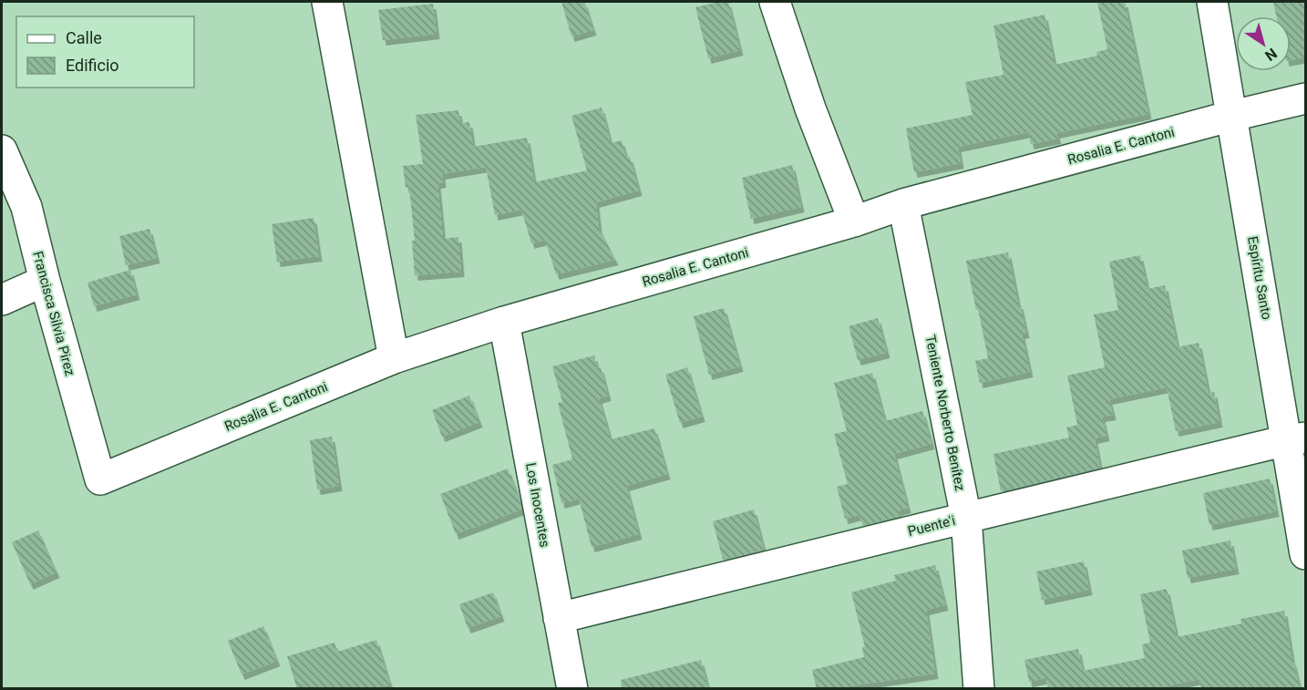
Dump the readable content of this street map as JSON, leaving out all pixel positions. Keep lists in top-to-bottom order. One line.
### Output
{"streets":{"street":["Rosalia E. Cantoni","Espíritu Santo","Francisca Silvia Pirez","Teniente Norberto Benítez","Los Inocentes","Puente'i"]},"crossings":[["Rosalia E. Cantoni","Espíritu Santo"],["Rosalia E. Cantoni","Francisca Silvia Pirez"],["Rosalia E. Cantoni","Teniente Norberto Benítez"],["Rosalia E. Cantoni","Los Inocentes"],["Espíritu Santo","Puente'i"],["Teniente Norberto Benítez","Puente'i"],["Los Inocentes","Puente'i"]],"legend":["Calle","Edificio"],"north":"bottom right"}
